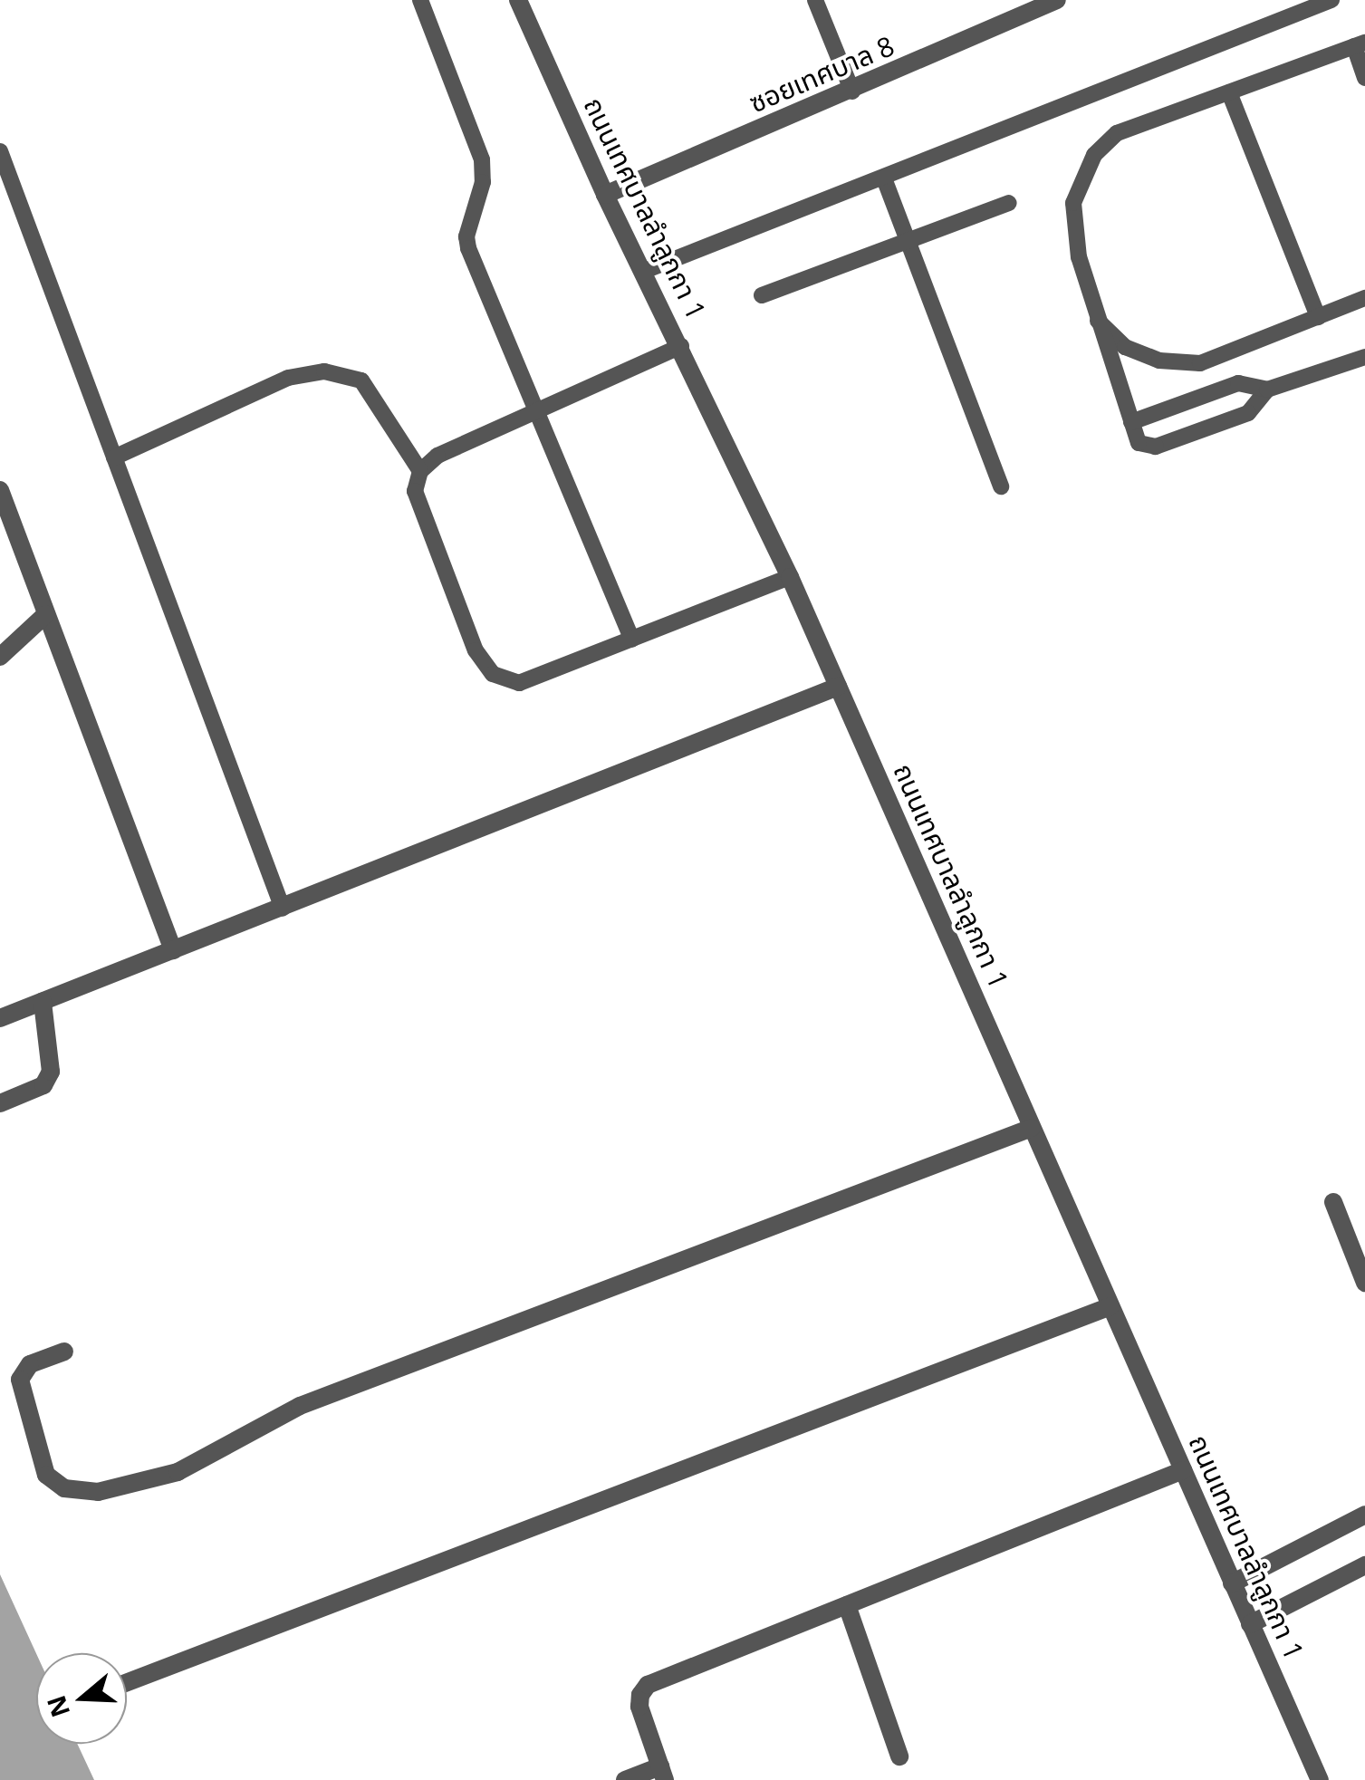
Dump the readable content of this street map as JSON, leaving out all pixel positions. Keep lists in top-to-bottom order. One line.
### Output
{"streets":{"street":["ซอยเทศบาล 8","ถนนเทศบาลลำลูกกา 1"]},"crossings":[["ซอยเทศบาล 8","ถนนเทศบาลลำลูกกา 1"]],"north":"left"}
